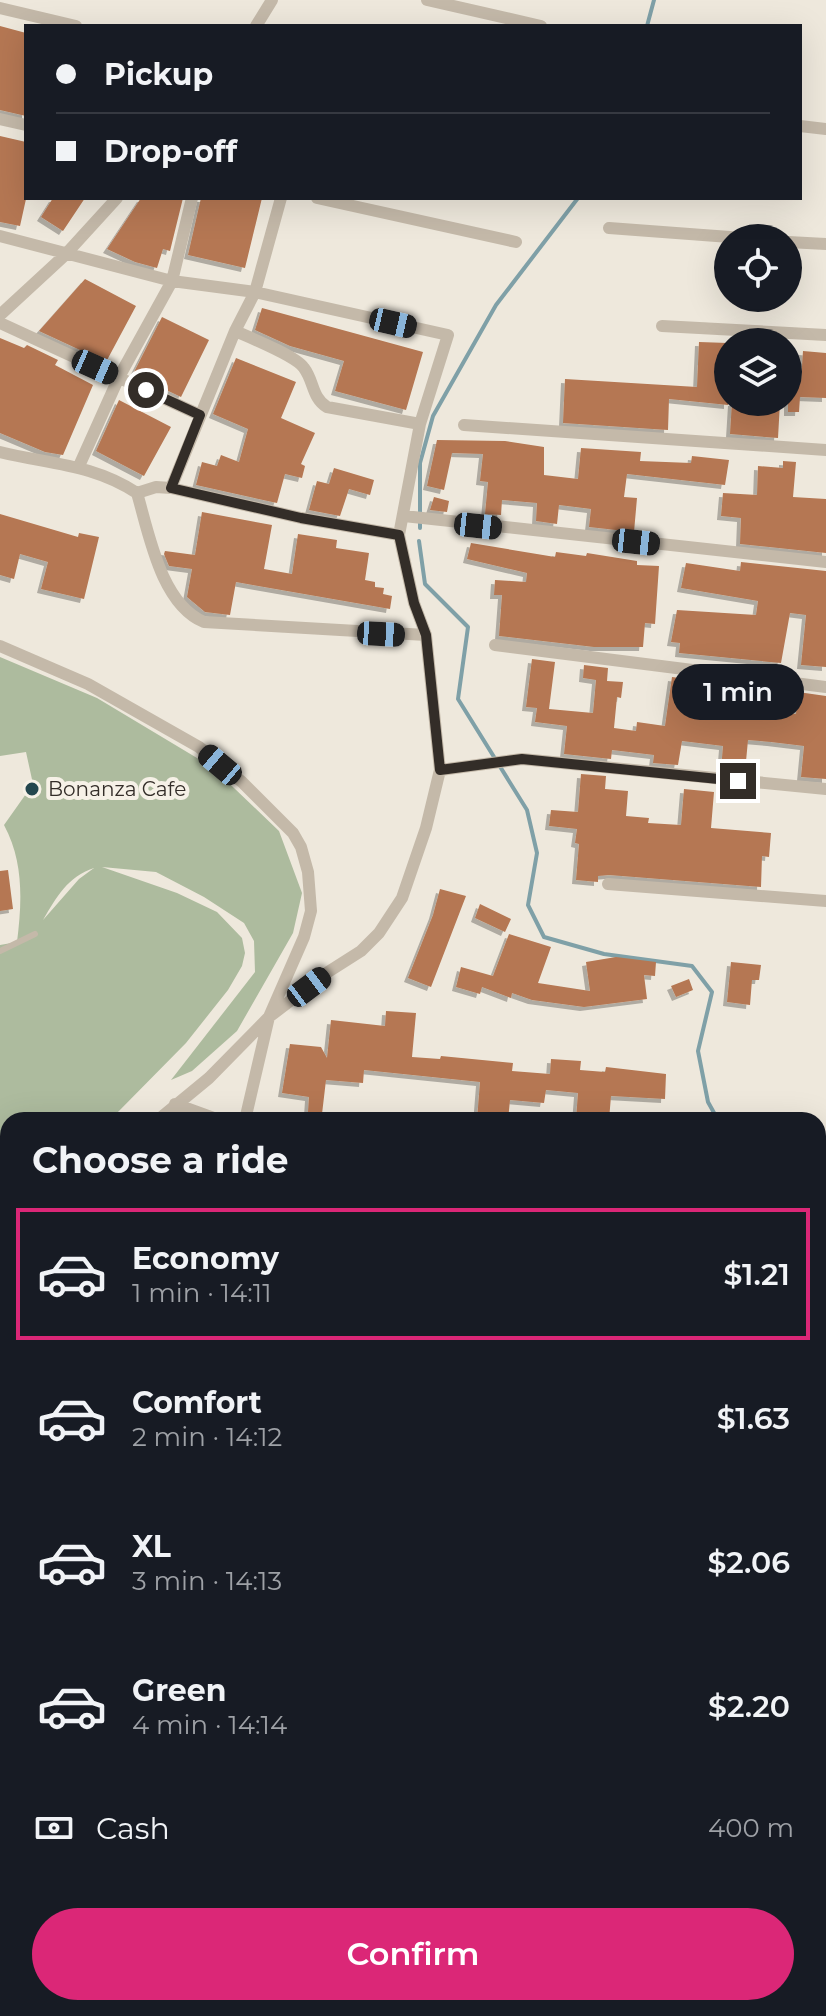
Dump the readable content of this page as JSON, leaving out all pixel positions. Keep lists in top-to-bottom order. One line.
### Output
{"places":["Bonanza Cafe"],"page":{"banner":["Pickup","Drop-off"],"bubble":"1 min","heading":"Choose a ride","list":[{"name":"Economy","note":"1 min · 14:11","value":"$1.21"},{"name":"Comfort","note":"2 min · 14:12","value":"$1.63"},{"name":"XL","note":"3 min · 14:13","value":"$2.06"},{"name":"Green","note":"4 min · 14:14","value":"$2.20"}],"pay":["Cash","400 m"],"buttons":"Confirm"}}
